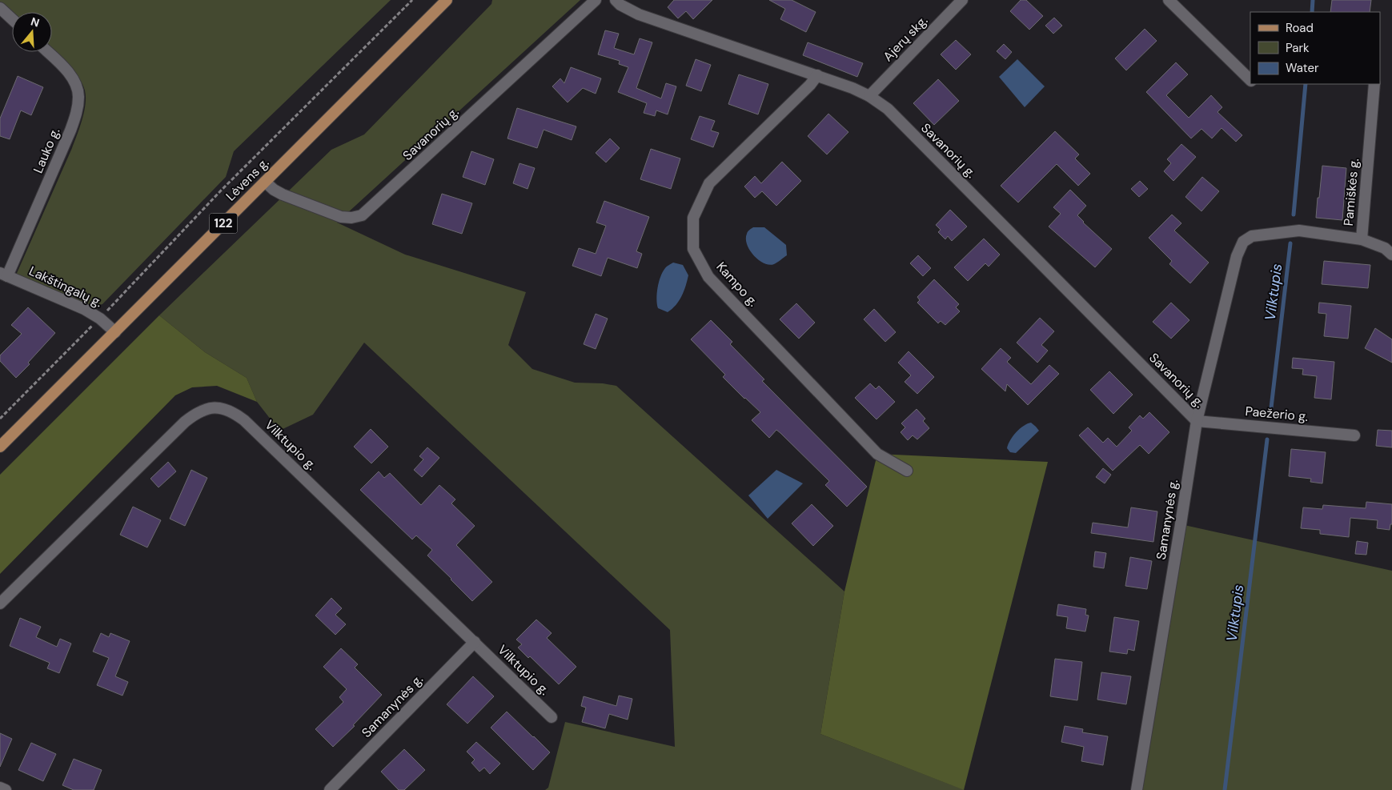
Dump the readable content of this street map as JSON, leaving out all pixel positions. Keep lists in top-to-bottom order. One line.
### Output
{"streets":{"main road":["Lėvens g.","122"],"street":["Ajerų skg.","Savanorių g.","Lauko g.","Pamiškės g.","Kampo g.","Lakštingalų g.","Paežerio g.","Vilktupio g.","Samanynės g."]},"crossings":[["Ajerų skg.","Savanorių g."],["Savanorių g.","Lėvens g."],["Savanorių g.","Kampo g."],["Savanorių g.","Paežerio g."],["Savanorių g.","Samanynės g."],["Lauko g.","Lakštingalų g."],["Lėvens g.","Lakštingalų g."],["Pamiškės g.","Samanynės g."],["Paežerio g.","Samanynės g."],["Vilktupio g.","Samanynės g."]],"water":["Vilktupis"],"legend":["Road","Park","Water"],"north":"top"}
